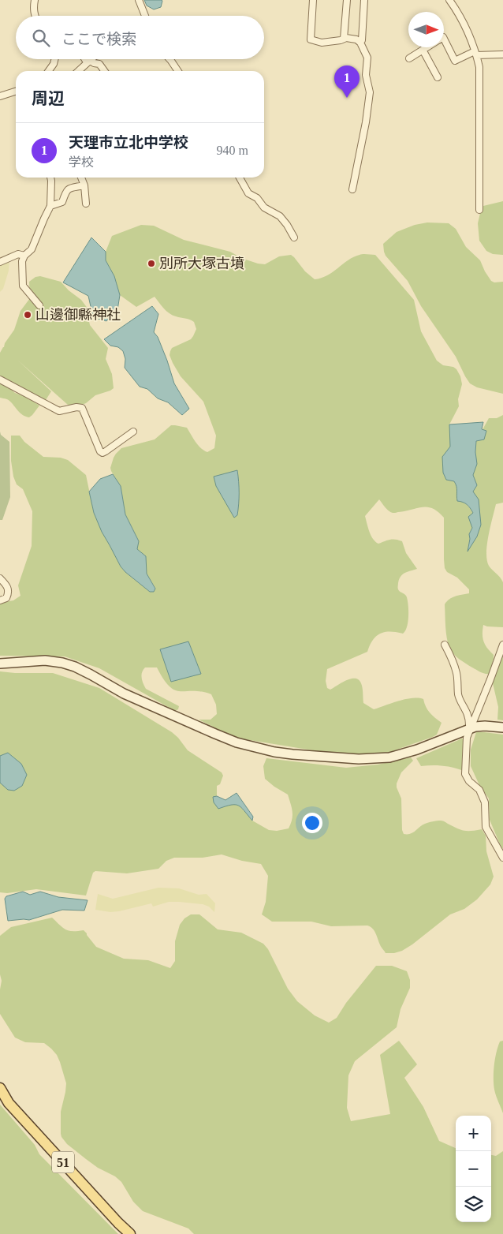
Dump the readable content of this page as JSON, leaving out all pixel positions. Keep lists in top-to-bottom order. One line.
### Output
{"streets":{"main road":["51"]},"places":["別所大塚古墳","山邊御縣神社"],"north":"right","page":{"search":"ここで検索","pins":"1","heading":"周辺","list":[{"mark":"1","name":"天理市立北中学校","note":"学校","value":"940 m"}],"map_buttons":["+","−"]}}
